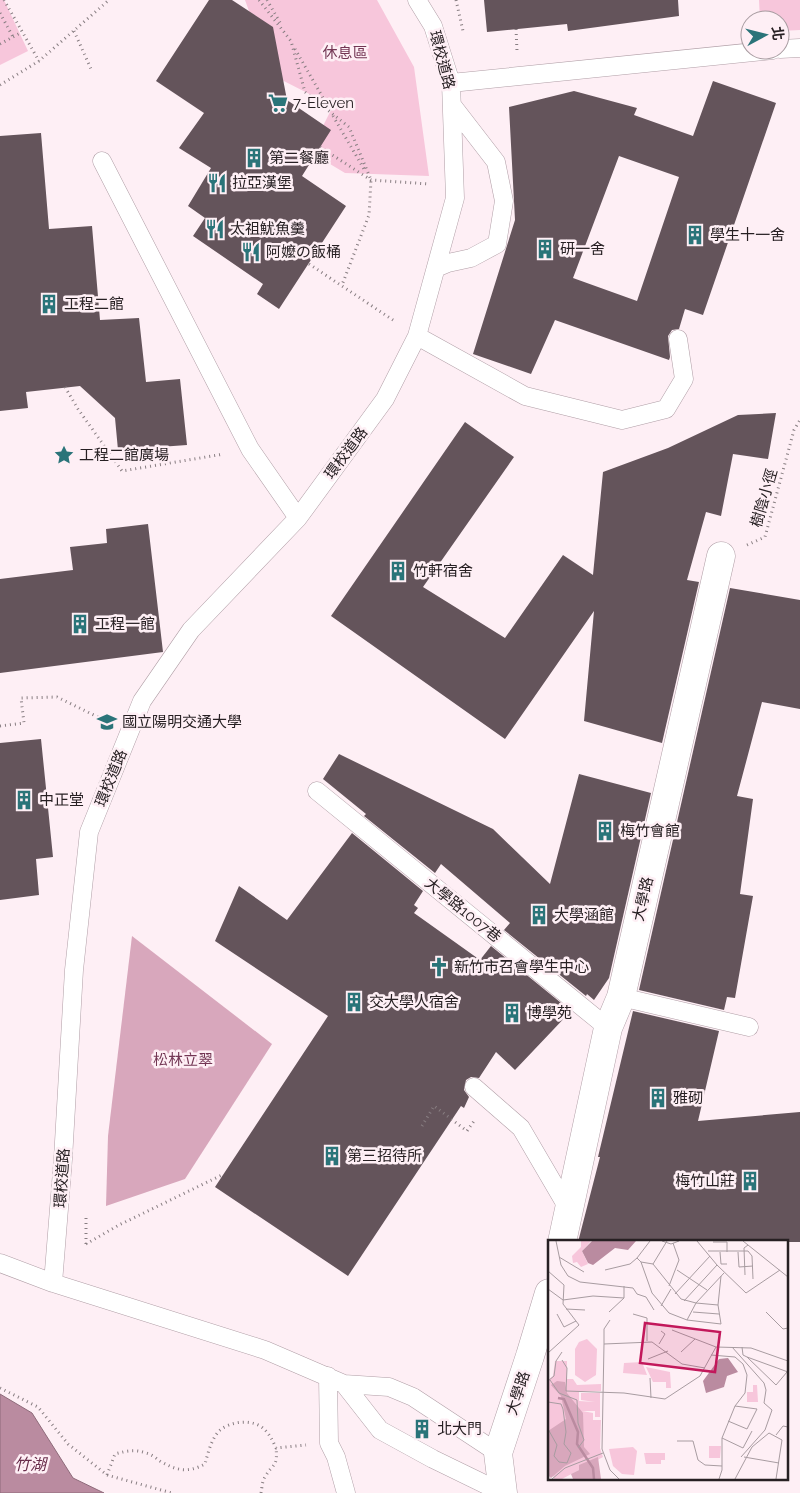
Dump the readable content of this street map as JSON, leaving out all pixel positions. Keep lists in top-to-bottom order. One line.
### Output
{"streets":{"street":["大學路"],"lane":["環校道路","大學路1007巷"],"path":["樹陰小徑"]},"crossings":[["樹陰小徑","大學路"],["大學路","大學路1007巷"]],"water":["竹湖"],"parks":["休息區","松林立翠"],"places":{"supermarket":["7-Eleven"],"building":["第二餐廳","學生十一舍","研一舍","工程二館","竹軒宿舍","工程一館","中正堂","梅竹會館","大學涵館","交大學人宿舍","博學苑","雅砌","第三招待所","梅竹山莊","北大門"],"restaurant":["拉亞漢堡","太祖魷魚羹","阿嬤の飯桶"],"place":["工程二館廣場"],"school or university":["國立陽明交通大學"],"church":["新竹市召會學生中心"]},"north":"right"}
